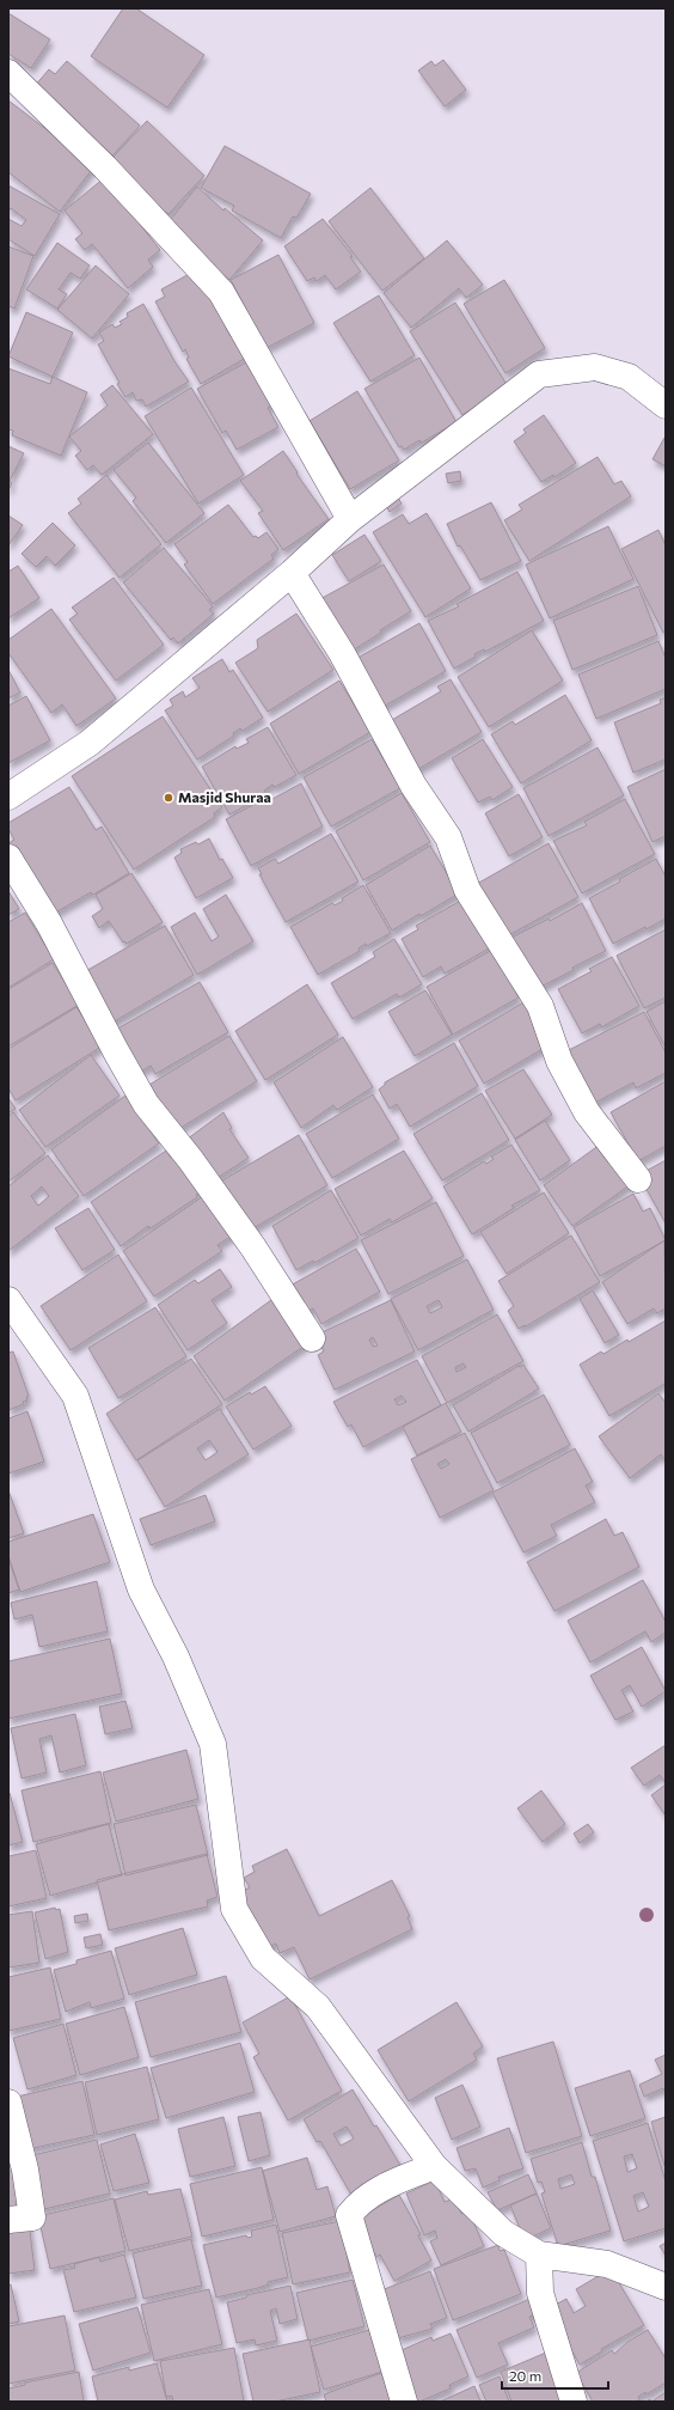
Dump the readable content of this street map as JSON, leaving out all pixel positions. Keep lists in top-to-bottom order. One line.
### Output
{"places":["Masjid Shuraa"],"scale_bar":"20 m"}
